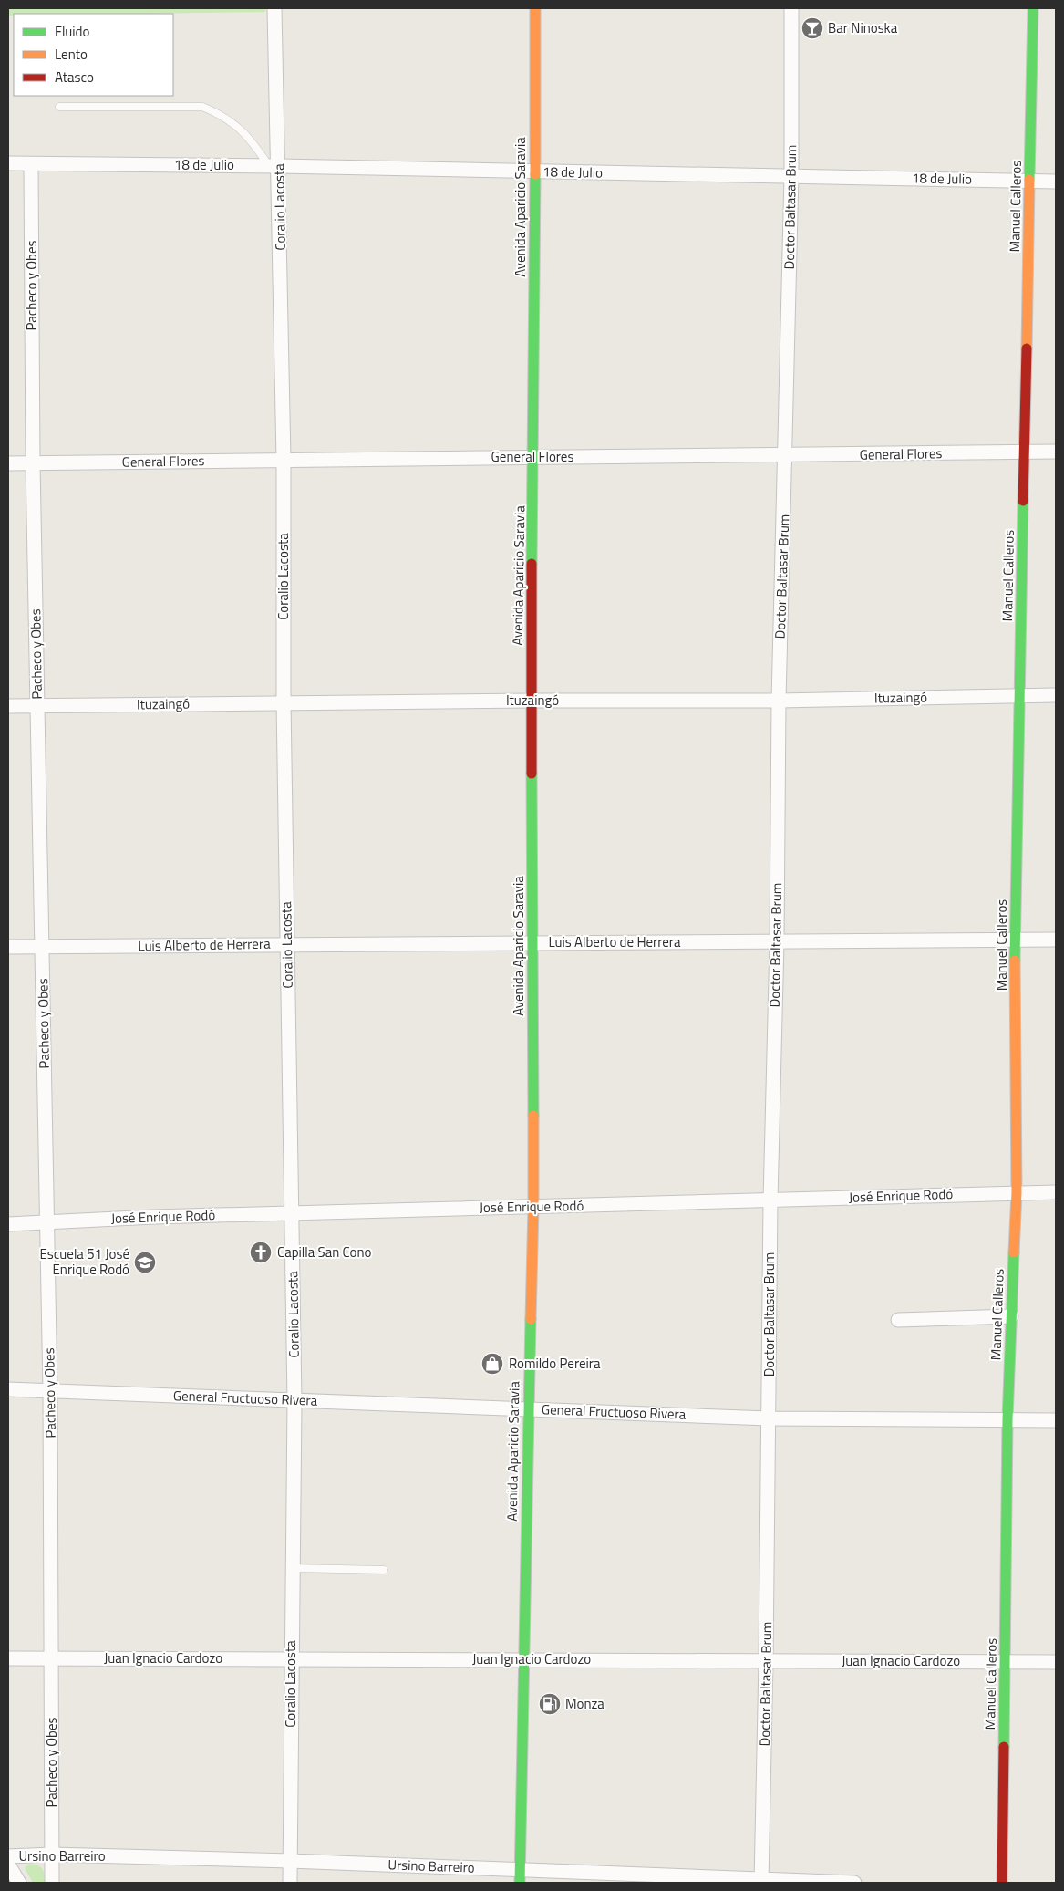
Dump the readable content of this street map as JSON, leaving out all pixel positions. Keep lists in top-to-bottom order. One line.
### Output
{"streets":{"street":["18 de Julio","Manuel Calleros","Coralio Lacosta","Avenida Aparicio Saravia","Doctor Baltasar Brum","Pacheco y Obes","General Flores","Ituzaingó","Luis Alberto de Herrera","José Enrique Rodó","General Fructuoso Rivera","Juan Ignacio Cardozo","Ursino Barreiro"]},"crossings":[["18 de Julio","Manuel Calleros"],["18 de Julio","Coralio Lacosta"],["18 de Julio","Avenida Aparicio Saravia"],["18 de Julio","Doctor Baltasar Brum"],["18 de Julio","Pacheco y Obes"],["Manuel Calleros","General Flores"],["Manuel Calleros","Ituzaingó"],["Manuel Calleros","Luis Alberto de Herrera"],["Manuel Calleros","José Enrique Rodó"],["Manuel Calleros","General Fructuoso Rivera"],["Manuel Calleros","Juan Ignacio Cardozo"],["Coralio Lacosta","General Flores"],["Coralio Lacosta","Ituzaingó"],["Coralio Lacosta","Luis Alberto de Herrera"],["Coralio Lacosta","José Enrique Rodó"],["Coralio Lacosta","General Fructuoso Rivera"],["Coralio Lacosta","Juan Ignacio Cardozo"],["Coralio Lacosta","Ursino Barreiro"],["Avenida Aparicio Saravia","General Flores"],["Avenida Aparicio Saravia","Ituzaingó"],["Avenida Aparicio Saravia","Luis Alberto de Herrera"],["Avenida Aparicio Saravia","José Enrique Rodó"],["Avenida Aparicio Saravia","General Fructuoso Rivera"],["Avenida Aparicio Saravia","Juan Ignacio Cardozo"],["Avenida Aparicio Saravia","Ursino Barreiro"],["Doctor Baltasar Brum","General Flores"],["Doctor Baltasar Brum","Ituzaingó"],["Doctor Baltasar Brum","Luis Alberto de Herrera"],["Doctor Baltasar Brum","José Enrique Rodó"],["Doctor Baltasar Brum","General Fructuoso Rivera"],["Doctor Baltasar Brum","Juan Ignacio Cardozo"],["Doctor Baltasar Brum","Ursino Barreiro"],["Pacheco y Obes","General Flores"],["Pacheco y Obes","Ituzaingó"],["Pacheco y Obes","Luis Alberto de Herrera"],["Pacheco y Obes","José Enrique Rodó"],["Pacheco y Obes","General Fructuoso Rivera"],["Pacheco y Obes","Juan Ignacio Cardozo"],["Pacheco y Obes","Ursino Barreiro"]],"places":{"bar":["Bar Ninoska"],"church":["Capilla San Cono"],"school or university":["Escuela 51 José Enrique Rodó"],"shop":["Romildo Pereira"],"fuel station":["Monza"]},"legend":["Fluido","Lento","Atasco"]}
